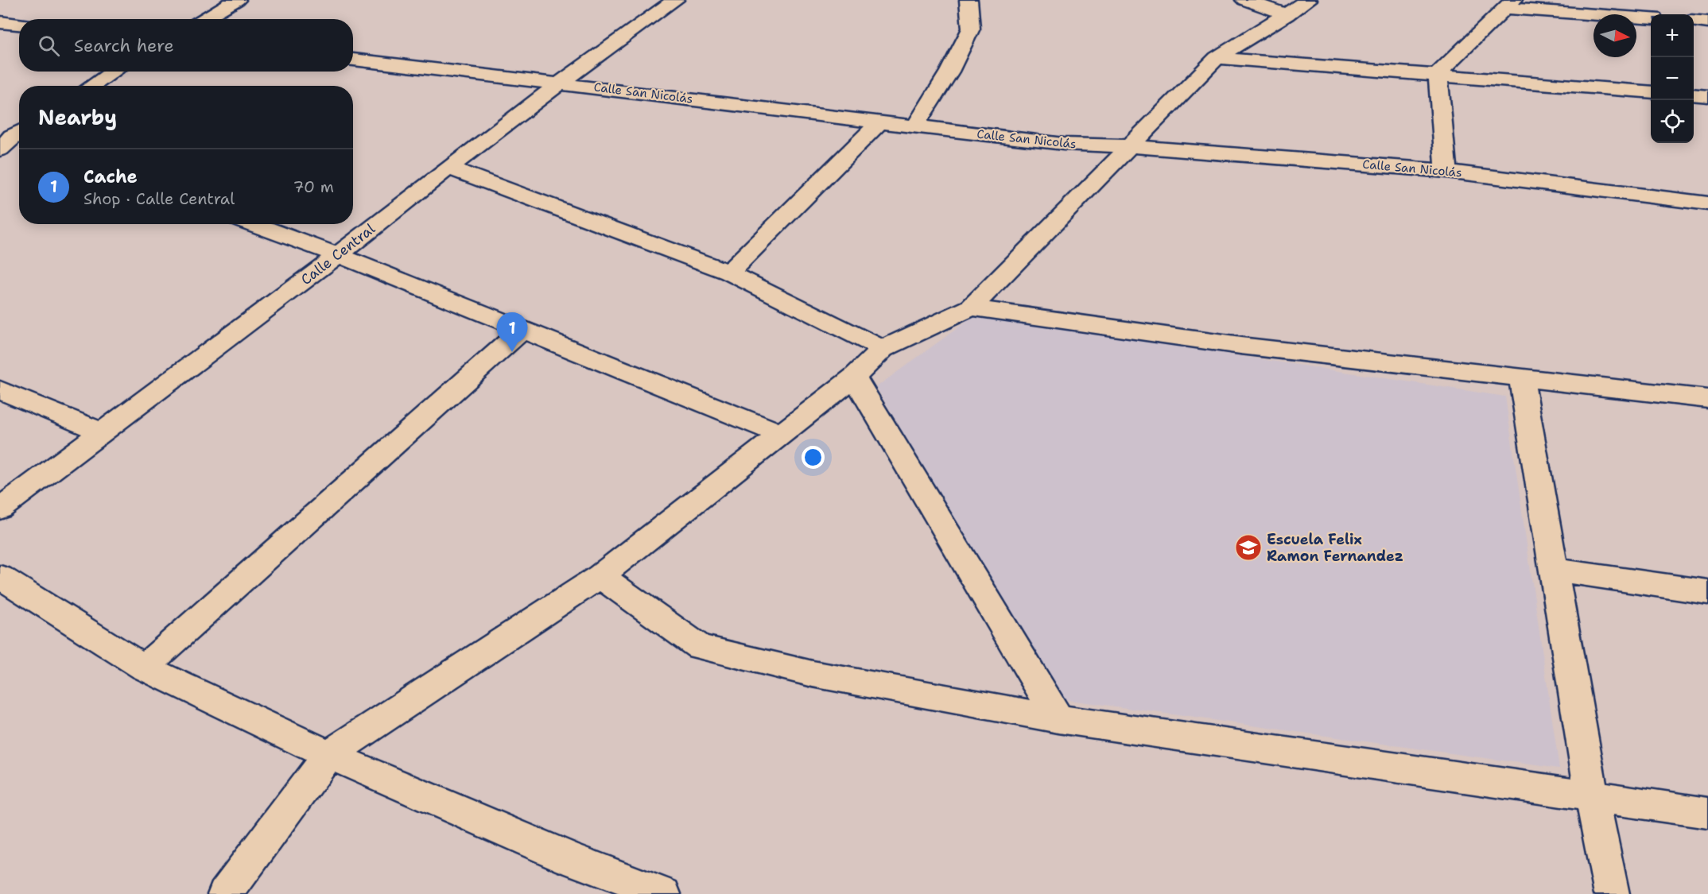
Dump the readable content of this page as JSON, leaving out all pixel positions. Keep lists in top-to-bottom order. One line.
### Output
{"streets":{"street":["Calle San Nicolás","Calle Central"]},"crossings":[["Calle San Nicolás","Calle Central"]],"places":{"school or university":["Escuela Felix Ramon Fernandez"]},"north":"right","page":{"map_buttons":["+","−"],"search":"Search here","heading":"Nearby","list":[{"mark":"1","name":"Cache","note":"Shop · Calle Central","value":"70 m"}],"pins":"1"}}
